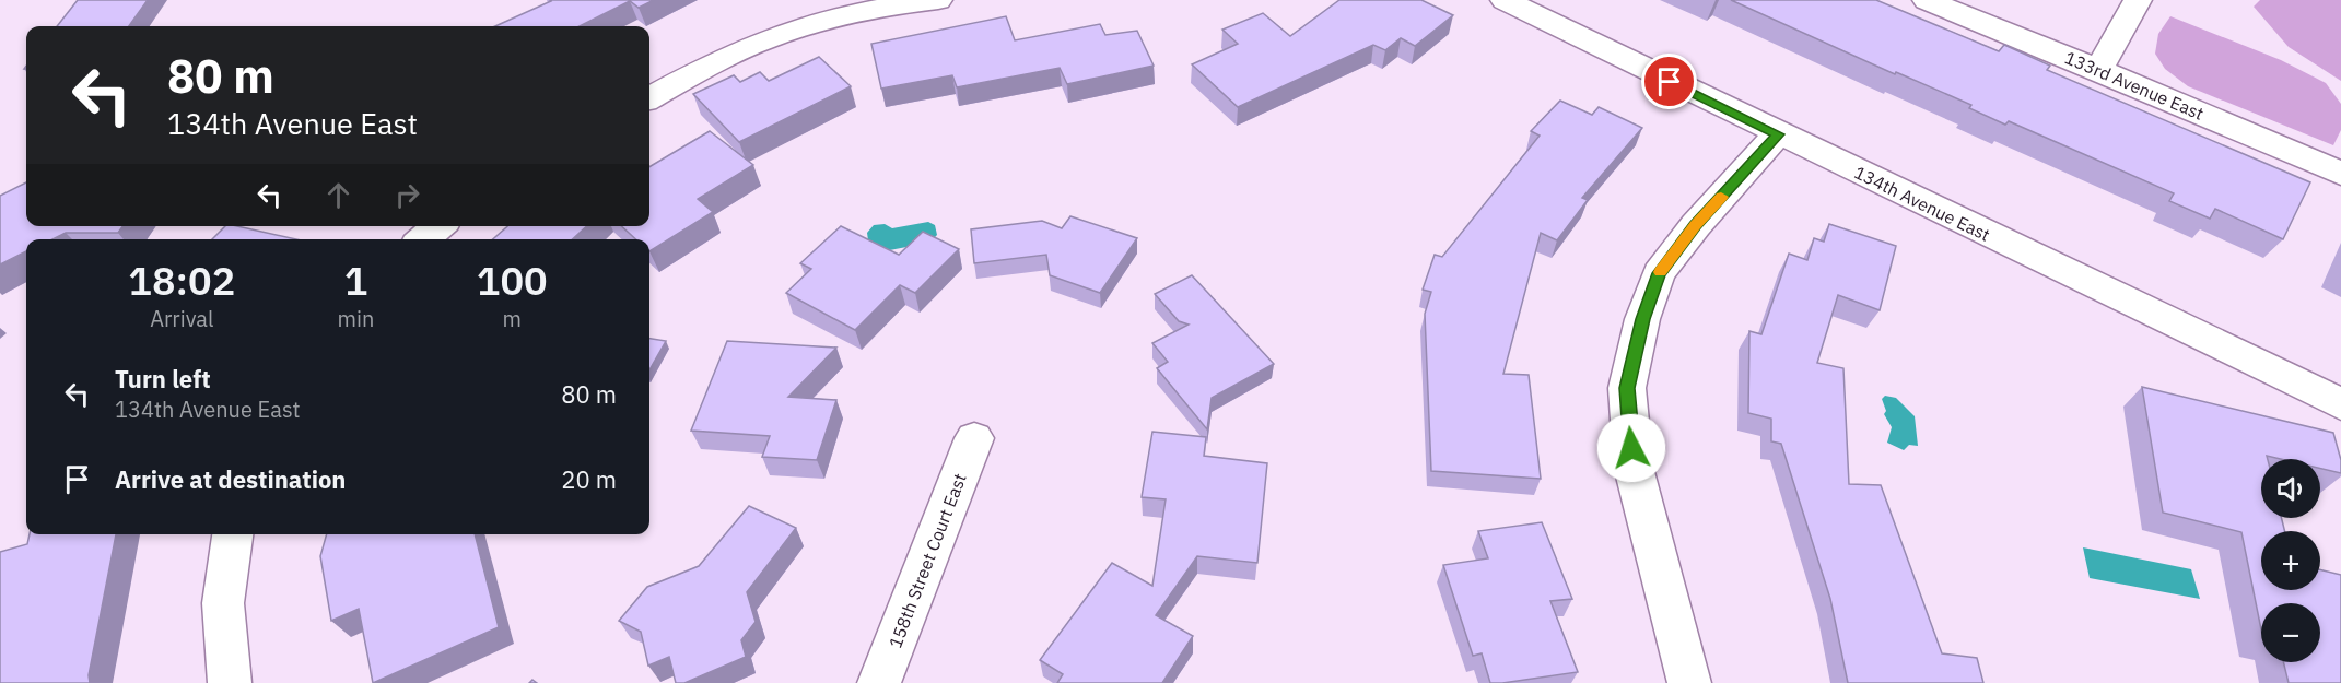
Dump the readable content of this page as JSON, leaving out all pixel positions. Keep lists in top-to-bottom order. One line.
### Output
{"streets":{"street":["133rd Avenue East","134th Avenue East","158th Street Court East"]},"page":{"turn":["80 m","134th Avenue East"],"eta":["18:02","Arrival","1","min","100","m"],"list":[{"name":"Turn left","note":"134th Avenue East","value":"80 m"},{"name":"Arrive at destination","value":"20 m"}],"map_buttons":["+","−"]}}
